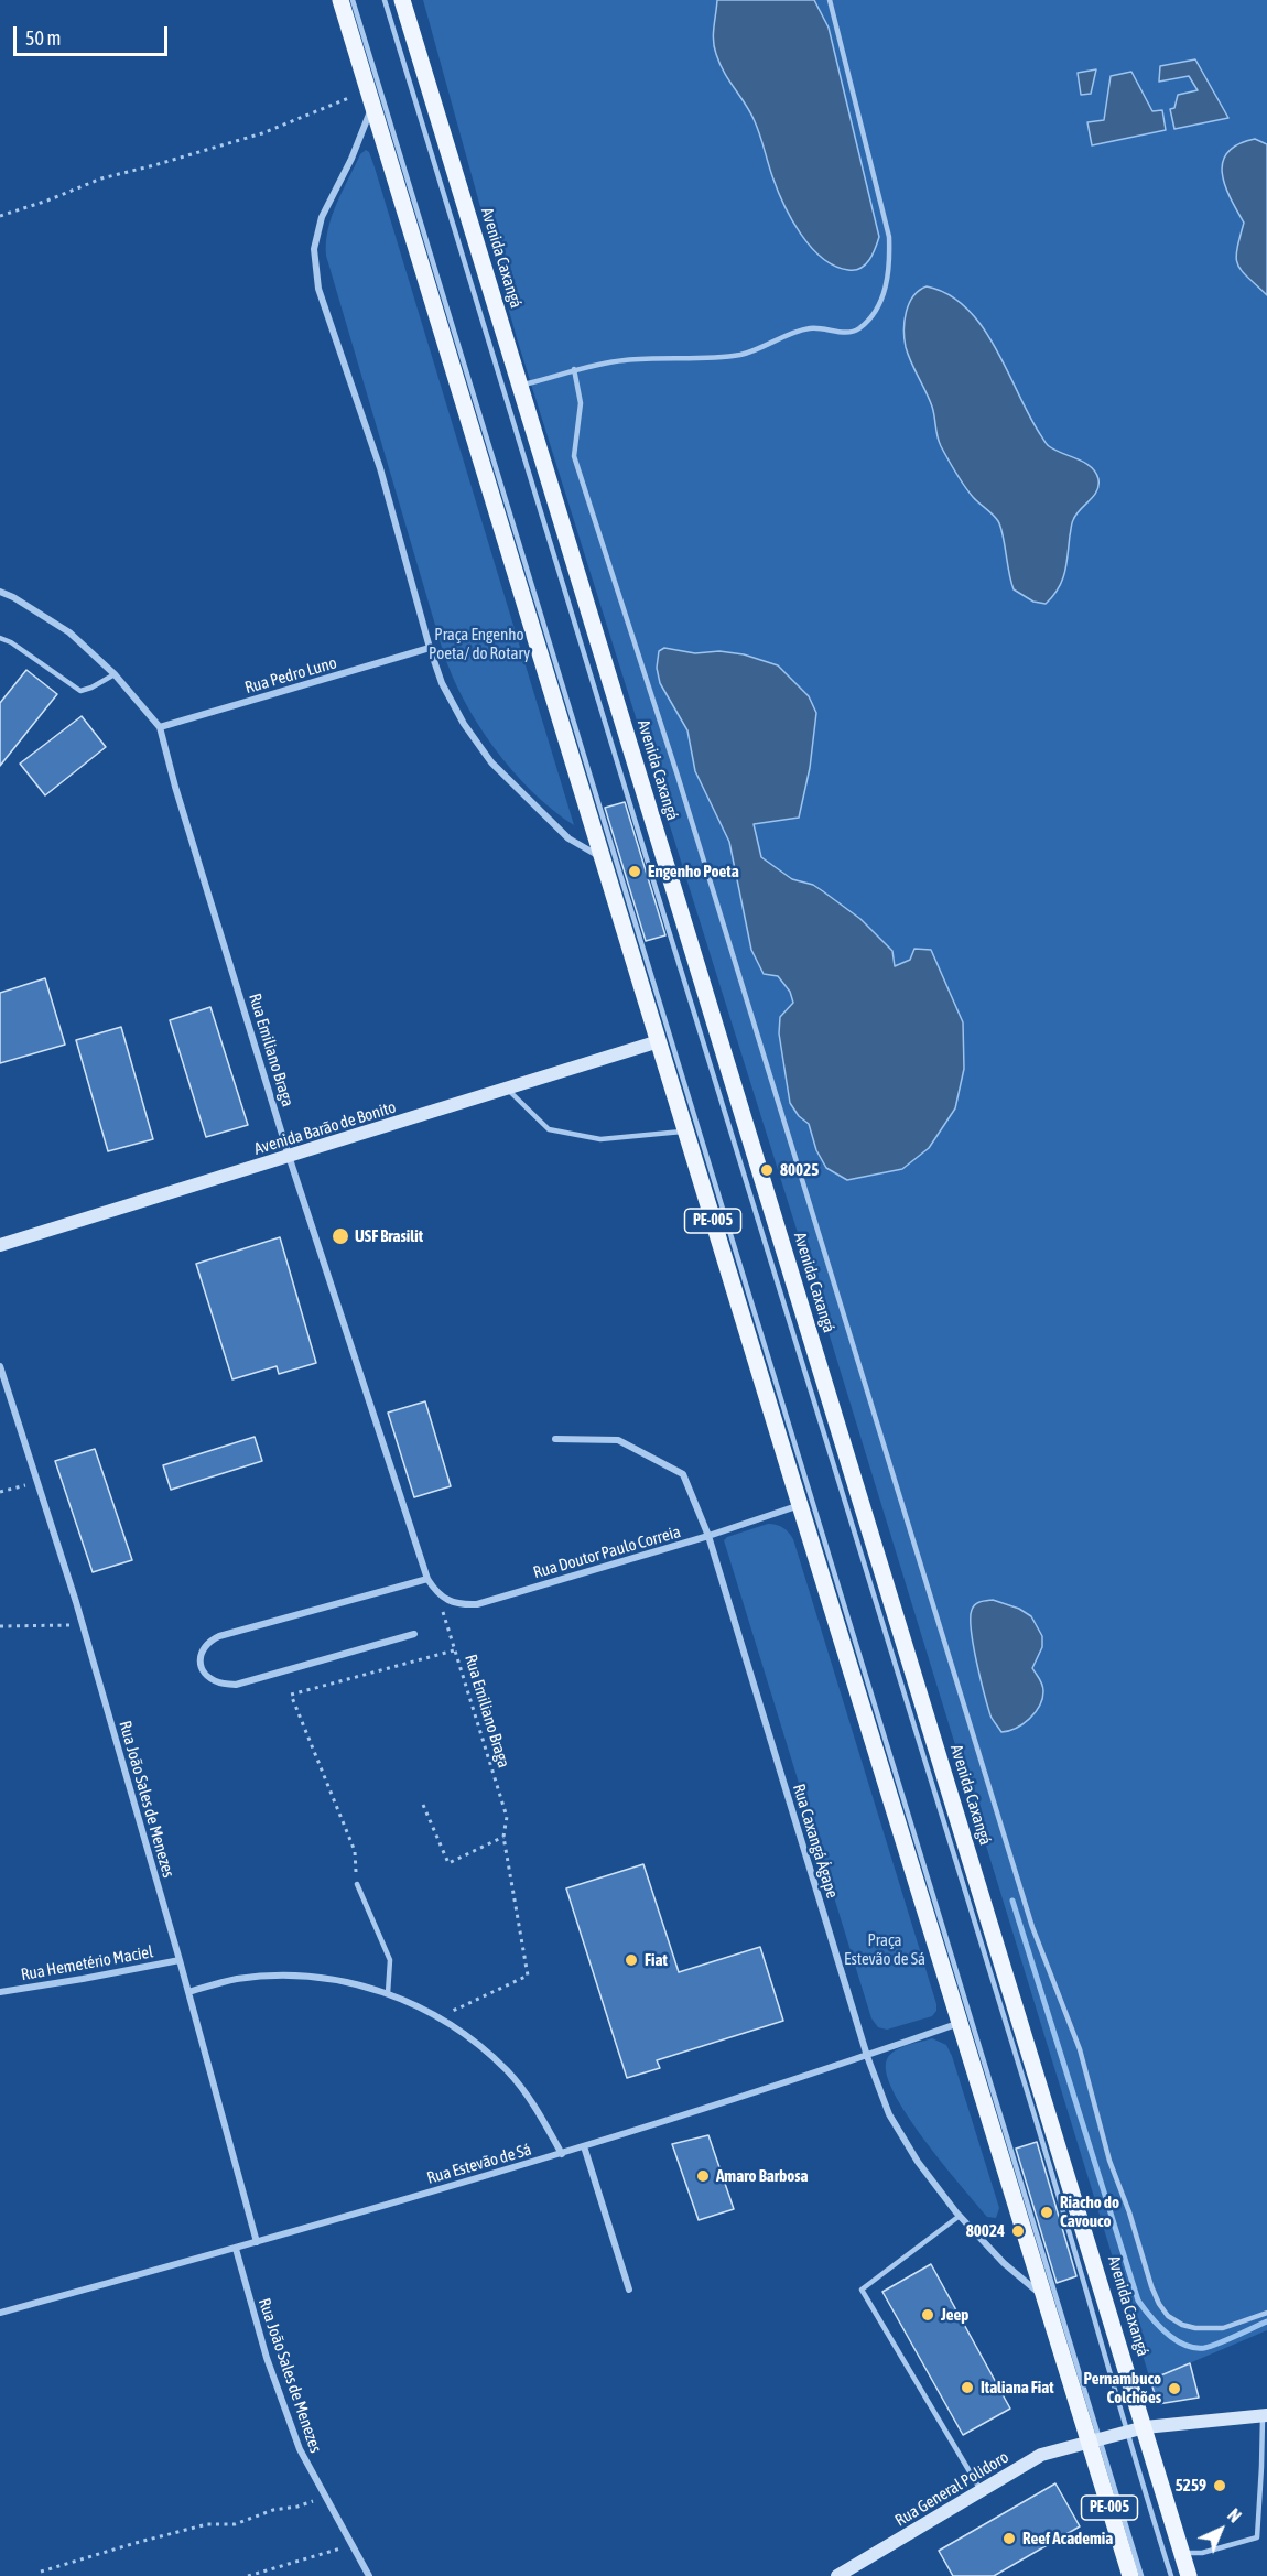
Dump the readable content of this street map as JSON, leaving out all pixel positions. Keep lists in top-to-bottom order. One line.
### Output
{"streets":{"main road":["Avenida Caxangá","PE-005"],"street":["Rua Pedro Luno","Rua Emiliano Braga","Avenida Barão de Bonito","Rua Doutor Paulo Correia","Rua João Sales de Menezes","Rua Caxangá Ágape","Rua Hemetério Maciel","Rua Estevão de Sá","Rua General Polidoro"]},"crossings":[["Avenida Caxangá","Rua General Polidoro"],["Rua Pedro Luno","Rua Emiliano Braga"],["Rua Emiliano Braga","Avenida Barão de Bonito"],["Rua Emiliano Braga","Rua Doutor Paulo Correia"],["Avenida Barão de Bonito","PE-005"],["PE-005","Rua Doutor Paulo Correia"],["PE-005","Rua Caxangá Ágape"],["PE-005","Rua Estevão de Sá"],["PE-005","Rua General Polidoro"],["Rua Doutor Paulo Correia","Rua Caxangá Ágape"],["Rua João Sales de Menezes","Rua Hemetério Maciel"],["Rua João Sales de Menezes","Rua Estevão de Sá"],["Rua Caxangá Ágape","Rua Estevão de Sá"]],"parks":["Praça Engenho Poeta/ do Rotary","Praça Estevão de Sá"],"places":["Engenho Poeta","80025","USF Brasilit","Fiat","Amaro Barbosa","Riacho do Cavouco","80024","Jeep","Italiana Fiat","Pernambuco Colchões","5259","Reef Academia"],"scale_bar":"50 m","north":"top right"}
